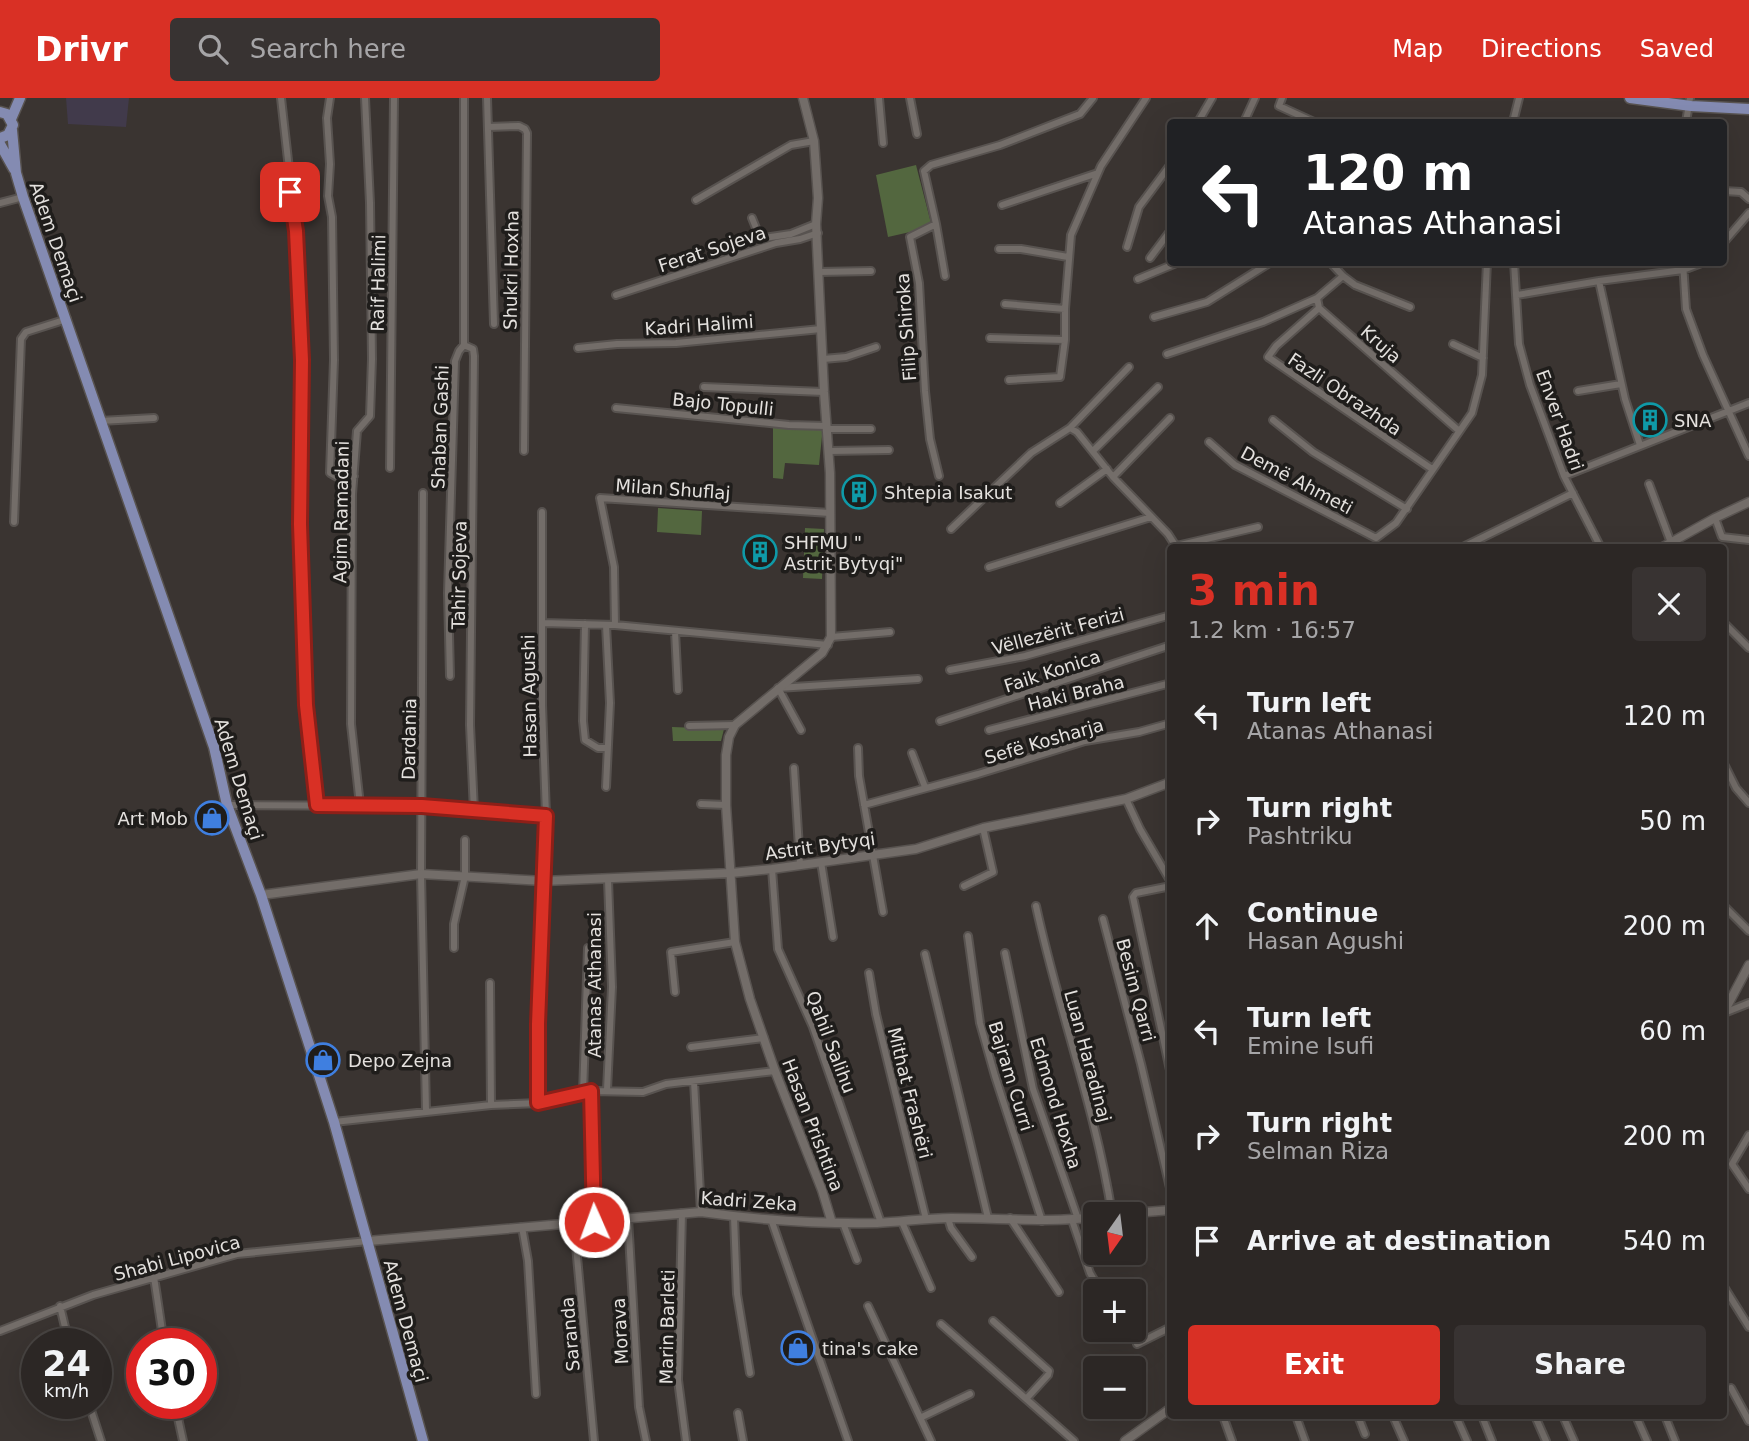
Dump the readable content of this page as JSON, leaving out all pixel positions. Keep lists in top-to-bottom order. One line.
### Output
{"streets":{"main road":["Adem Demaçi"],"street":["Ferat Sojeva","Shukri Hoxha","Raif Halimi","Kadri Halimi","Filip Shiroka","Kruja","Fazli Obrazhda","Bajo Topulli","Enver Hadri","Shaban Gashi","Demë Ahmeti","Milan Shuflaj","Agim Ramadani","Tahir Sojeva","Vëllezërit Ferizi","Faik Konica","Haki Braha","Hasan Agushi","Dardania","Sefë Kosharja","Astrit Bytyqi","Atanas Athanasi","Besim Qarri","Qahil Salihu","Luan Haradinaj","Bajram Curri","Mithat Frashëri","Edmond Hoxha","Hasan Prishtina","Kadri Zeka","Shabi Lipovica","Marin Barleti","Morava","Saranda"]},"crossings":[["Adem Demaçi","Astrit Bytyqi"],["Adem Demaçi","Kadri Zeka"],["Adem Demaçi","Shabi Lipovica"],["Kruja","Fazli Obrazhda"],["Shaban Gashi","Tahir Sojeva"],["Hasan Agushi","Astrit Bytyqi"],["Dardania","Astrit Bytyqi"],["Astrit Bytyqi","Atanas Athanasi"],["Astrit Bytyqi","Qahil Salihu"],["Astrit Bytyqi","Hasan Prishtina"],["Qahil Salihu","Kadri Zeka"],["Bajram Curri","Kadri Zeka"],["Mithat Frashëri","Kadri Zeka"],["Edmond Hoxha","Kadri Zeka"],["Hasan Prishtina","Kadri Zeka"],["Kadri Zeka","Shabi Lipovica"],["Kadri Zeka","Marin Barleti"],["Kadri Zeka","Morava"],["Kadri Zeka","Saranda"]],"places":{"building":["SNA","Shtepia Isakut","SHFMU \" Astrit Bytyqi\""],"shop":["Art Mob","Depo Zejna","tina's cake"]},"north":"bottom","page":{"header":"Drivr","search":"Search here","nav":["Map","Directions","Saved"],"turn":["120 m","Atanas Athanasi"],"heading":["3 min","1.2 km · 16:57"],"list":[{"name":"Turn left","note":"Atanas Athanasi","value":"120 m"},{"name":"Turn right","note":"Pashtriku","value":"50 m"},{"name":"Continue","note":"Hasan Agushi","value":"200 m"},{"name":"Turn left","note":"Emine Isufi","value":"60 m"},{"name":"Turn right","note":"Selman Riza","value":"200 m"},{"name":"Arrive at destination","value":"540 m"}],"map_buttons":["+","−"],"buttons":["Exit","Share"],"speed":"24 km/h","limit":"30"}}
